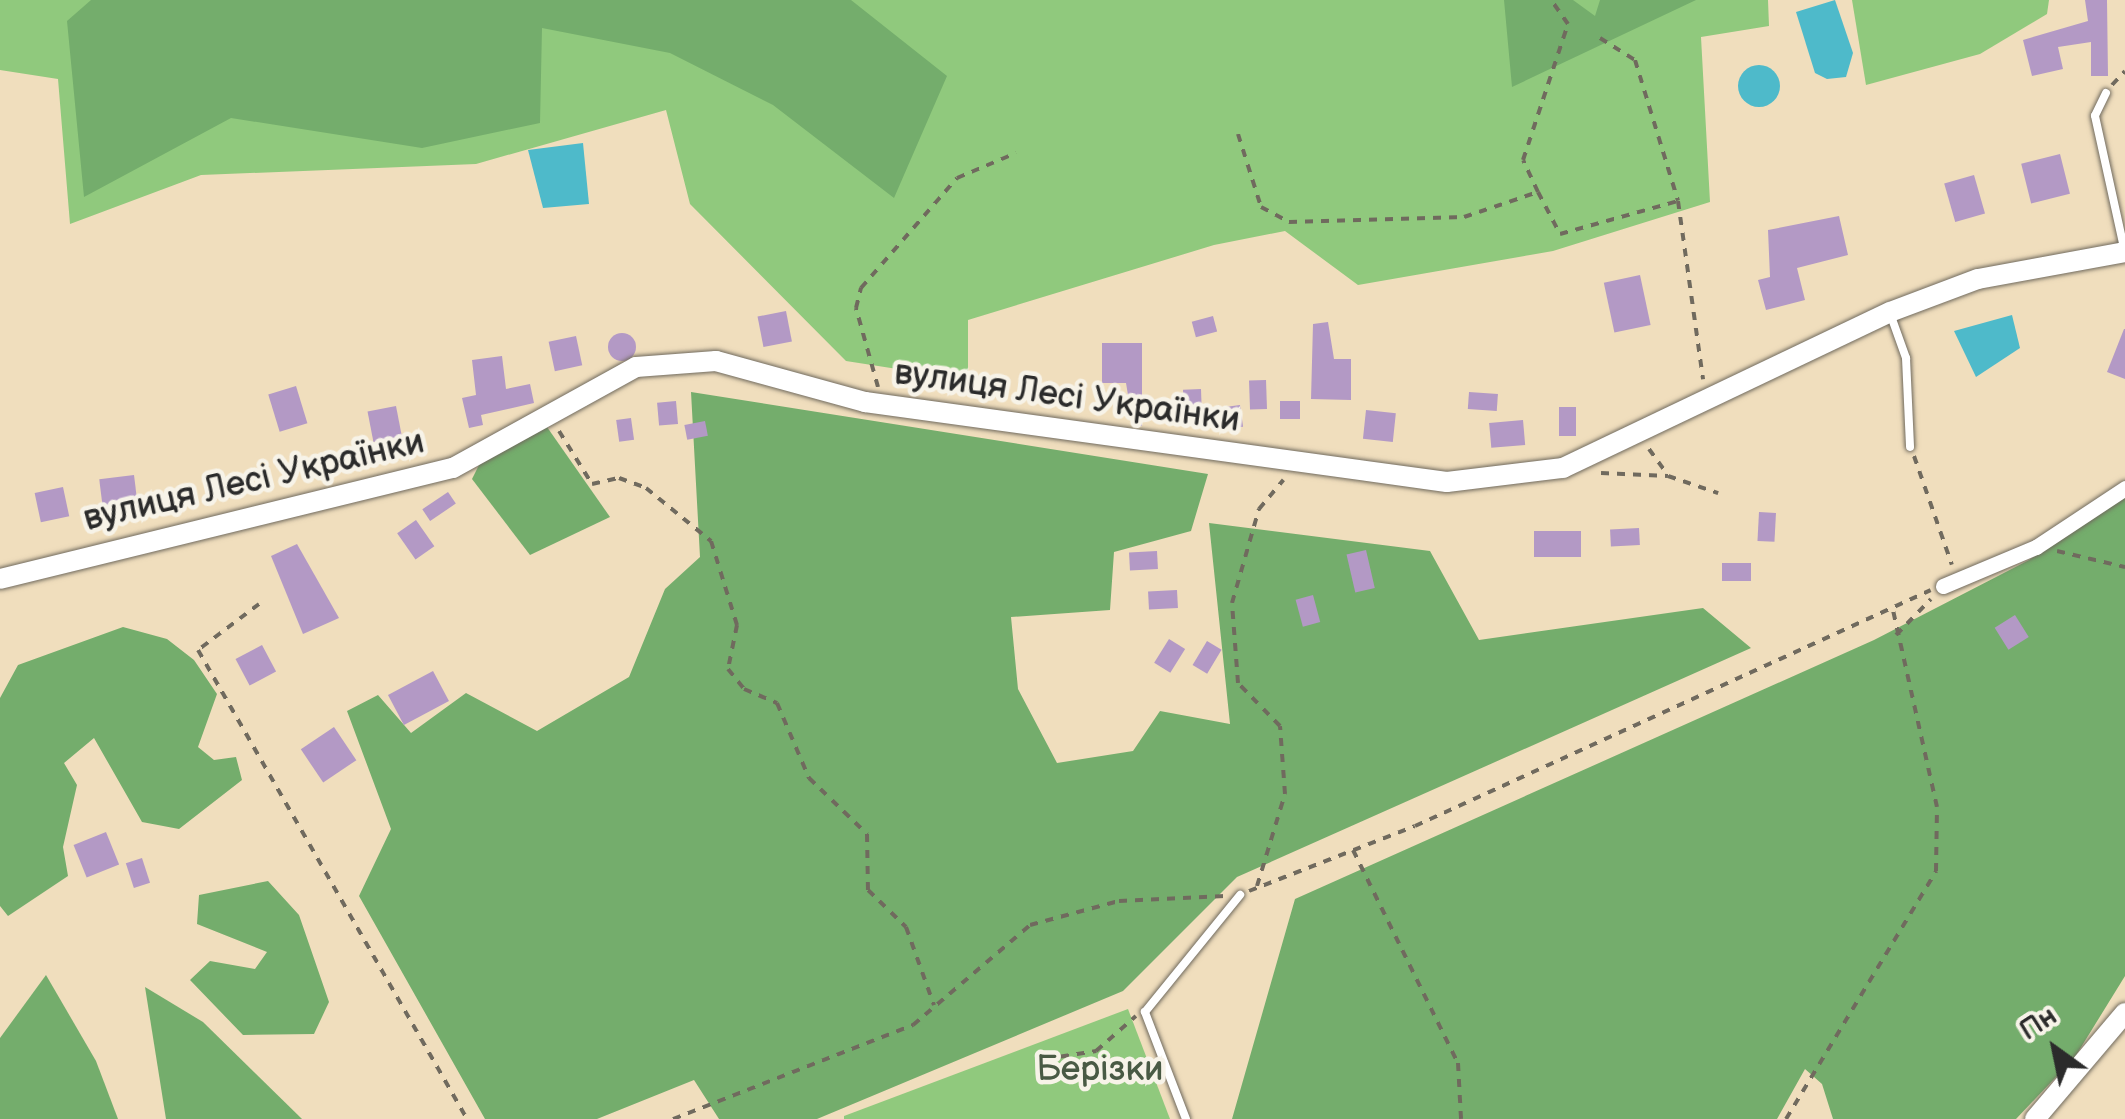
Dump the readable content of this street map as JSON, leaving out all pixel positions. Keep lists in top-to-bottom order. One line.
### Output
{"streets":{"street":["вулиця Лесі Українки"]},"parks":["Берізки"],"north":"top left"}
